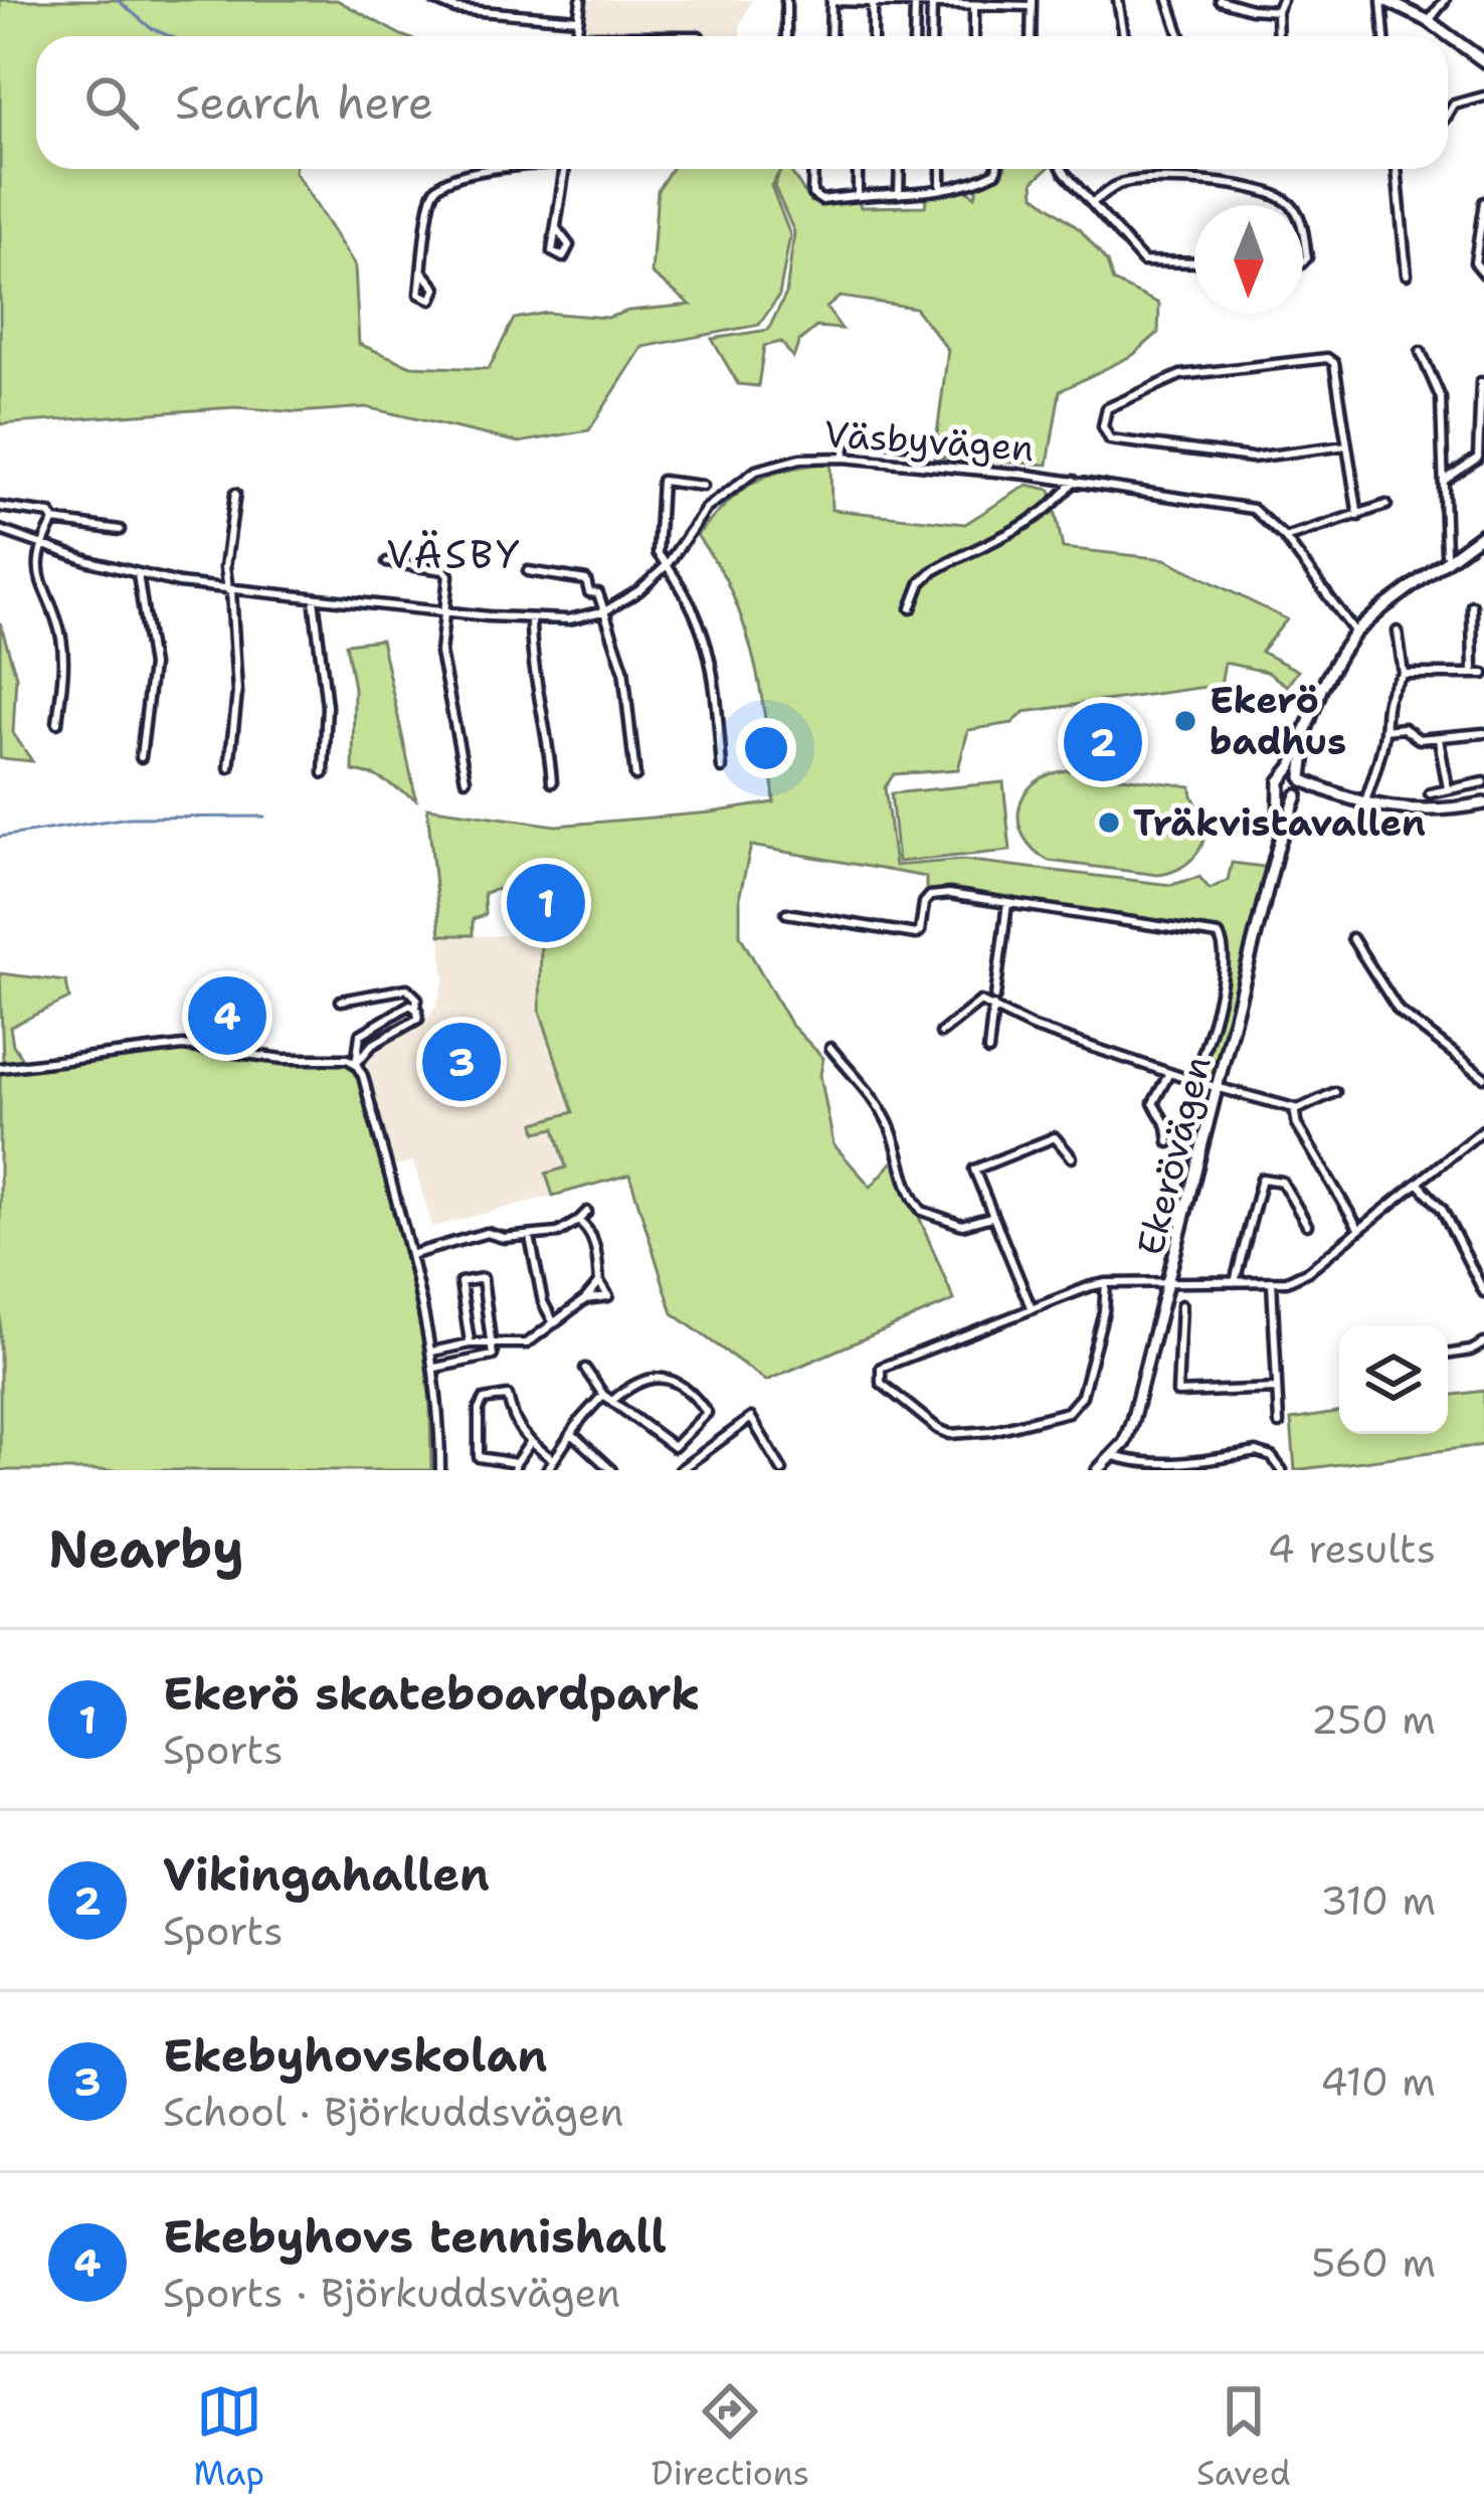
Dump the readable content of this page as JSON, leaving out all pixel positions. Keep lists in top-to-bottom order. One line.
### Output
{"streets":{"main road":["Ekerövägen"],"street":["Väsbyvägen"]},"districts":["VÄSBY"],"places":["Ekerö badhus","Träkvistavallen"],"north":"bottom","page":{"search":"Search here","pins":["2","1","4","3"],"heading":["Nearby","4 results"],"list":[{"mark":"1","name":"Ekerö skateboardpark","note":"Sports","value":"250 m"},{"mark":"2","name":"Vikingahallen","note":"Sports","value":"310 m"},{"mark":"3","name":"Ekebyhovskolan","note":"School · Björkuddsvägen","value":"410 m"},{"mark":"4","name":"Ekebyhovs tennishall","note":"Sports · Björkuddsvägen","value":"560 m"}],"nav":["Map","Directions","Saved"]}}
